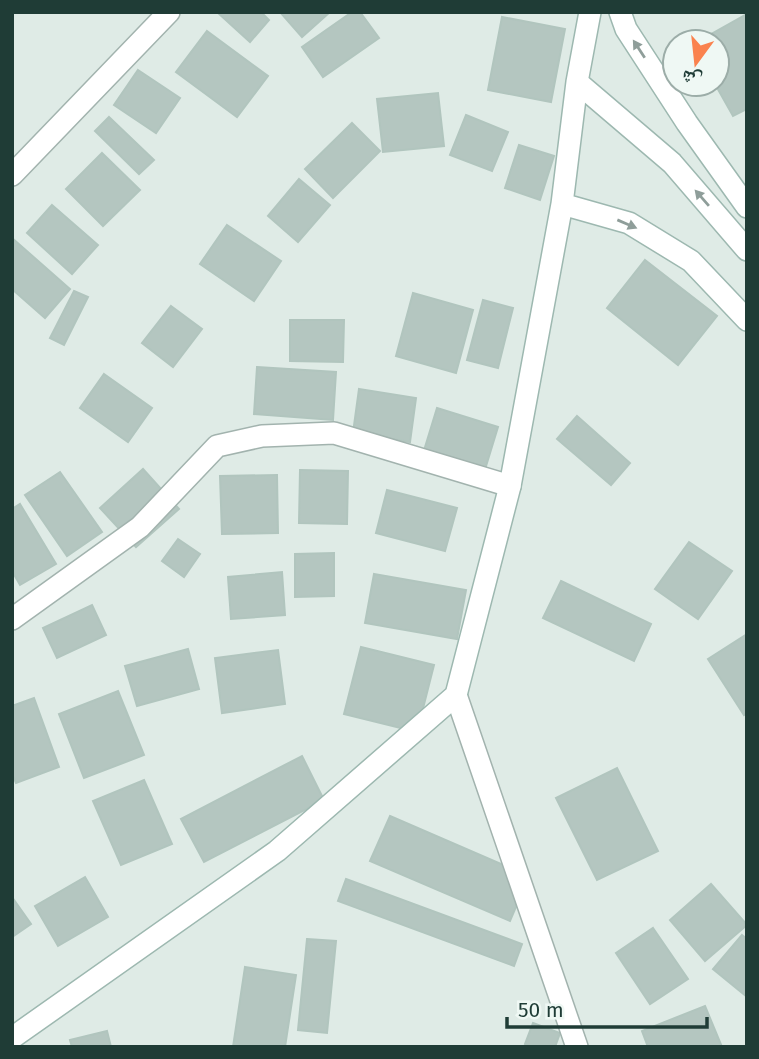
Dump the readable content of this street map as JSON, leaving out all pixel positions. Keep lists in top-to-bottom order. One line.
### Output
{"scale_bar":"50 m","north":"bottom"}
